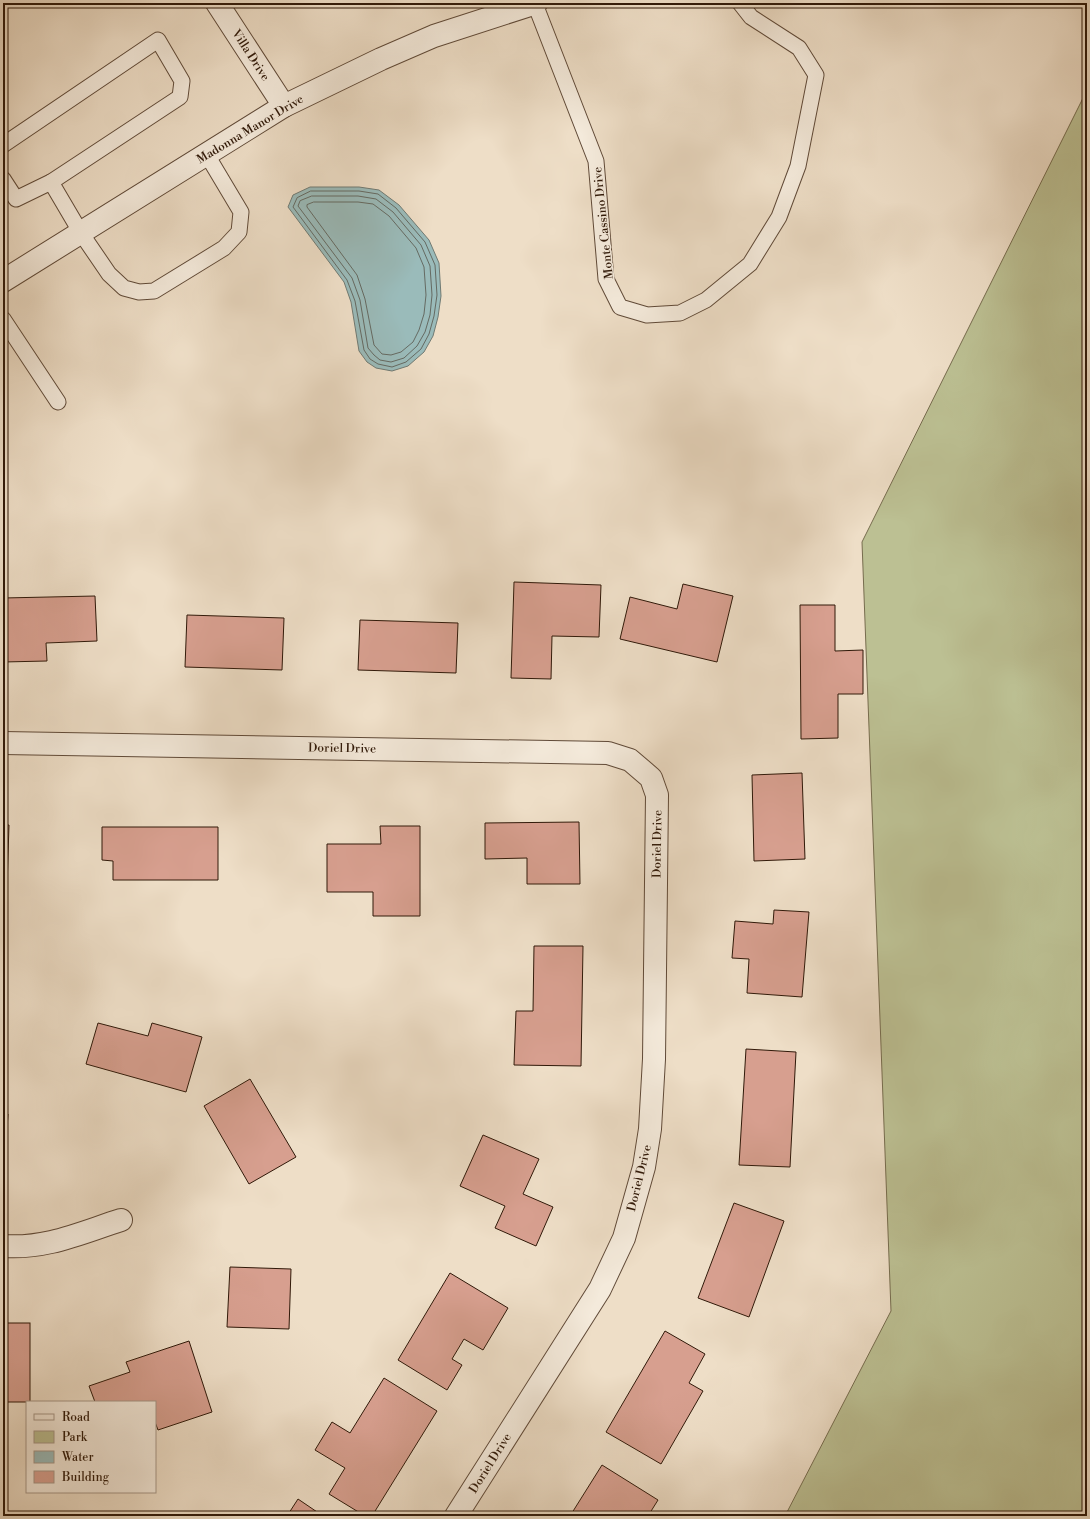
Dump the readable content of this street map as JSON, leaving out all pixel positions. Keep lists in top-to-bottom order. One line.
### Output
{"streets":{"street":["Villa Drive","Madonna Manor Drive","Doriel Drive"],"lane":["Monte Cassino Drive"]},"crossings":[["Villa Drive","Madonna Manor Drive"],["Madonna Manor Drive","Monte Cassino Drive"]],"legend":["Road","Park","Water","Building"]}
